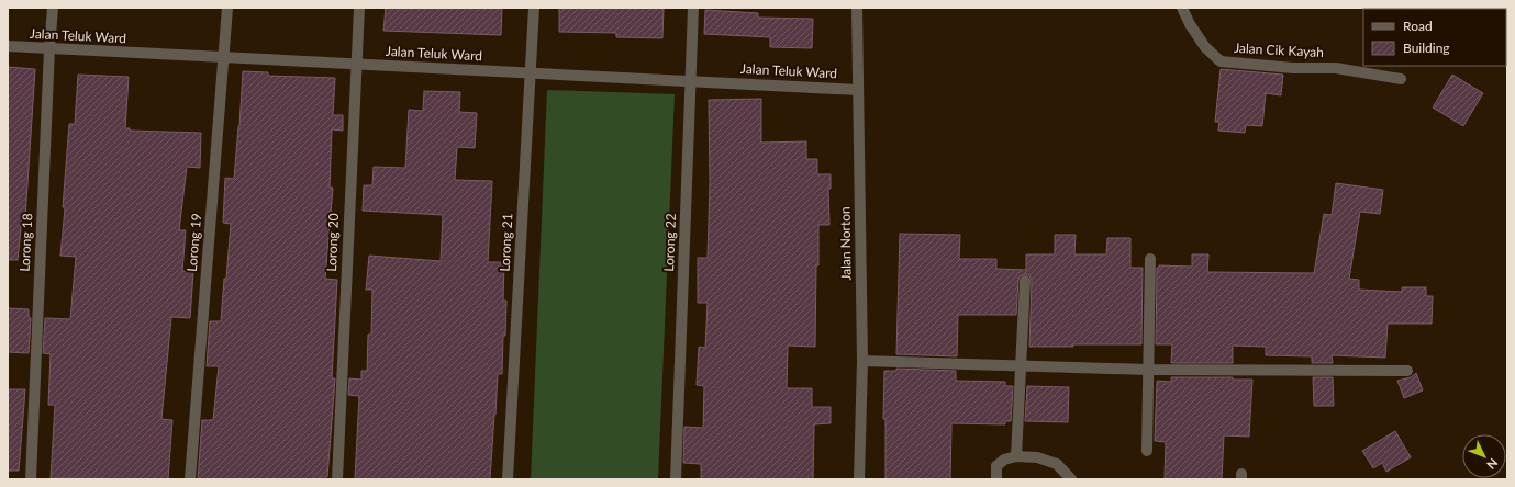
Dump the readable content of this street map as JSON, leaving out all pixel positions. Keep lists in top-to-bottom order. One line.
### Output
{"streets":{"street":["Jalan Teluk Ward","Jalan Cik Kayah","Lorong 18","Lorong 19","Lorong 20","Lorong 21","Lorong 22","Jalan Norton"]},"crossings":[["Jalan Teluk Ward","Lorong 18"],["Jalan Teluk Ward","Lorong 19"],["Jalan Teluk Ward","Lorong 20"],["Jalan Teluk Ward","Lorong 21"],["Jalan Teluk Ward","Lorong 22"],["Jalan Teluk Ward","Jalan Norton"]],"legend":["Road","Building"],"north":"bottom right"}
